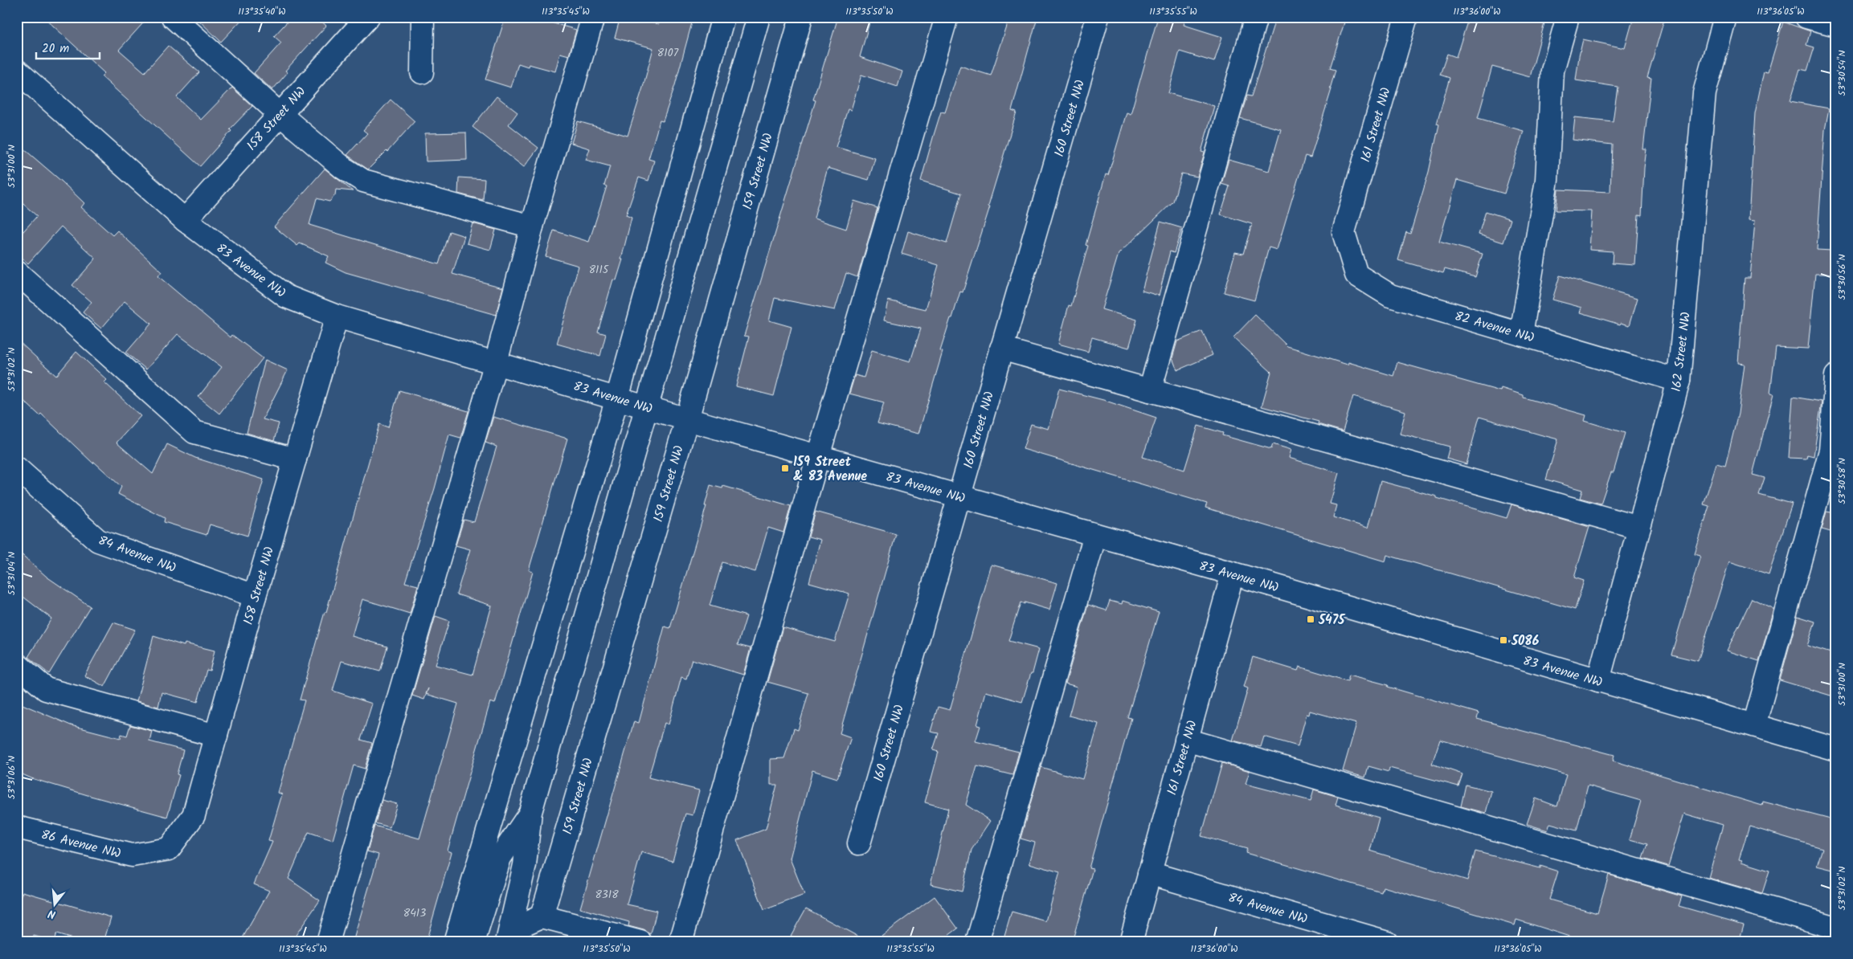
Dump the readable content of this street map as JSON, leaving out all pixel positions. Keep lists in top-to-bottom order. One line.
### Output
{"streets":{"street":["158 Street NW","160 Street NW","161 Street NW","159 Street NW","83 Avenue NW","82 Avenue NW","162 Street NW","84 Avenue NW","86 Avenue NW"]},"crossings":[["158 Street NW","83 Avenue NW"],["158 Street NW","84 Avenue NW"],["158 Street NW","86 Avenue NW"],["160 Street NW","83 Avenue NW"],["161 Street NW","83 Avenue NW"],["161 Street NW","82 Avenue NW"],["161 Street NW","84 Avenue NW"],["159 Street NW","83 Avenue NW"],["83 Avenue NW","162 Street NW"],["82 Avenue NW","162 Street NW"]],"places":{"transit":["159 Street & 83 Avenue","5475","5086"]},"house_numbers":["8107","8115","8318","8413"],"scale_bar":"20 m","north":"bottom","coordinates":["113°35'40\"W","113°35'45\"W","113°35'50\"W","113°35'55\"W","113°36'00\"W","113°36'05\"W","53°30'54\"N","53°31'00\"N","53°30'56\"N","53°31'02\"N","53°30'58\"N","53°31'04\"N","53°31'06\"N"]}
